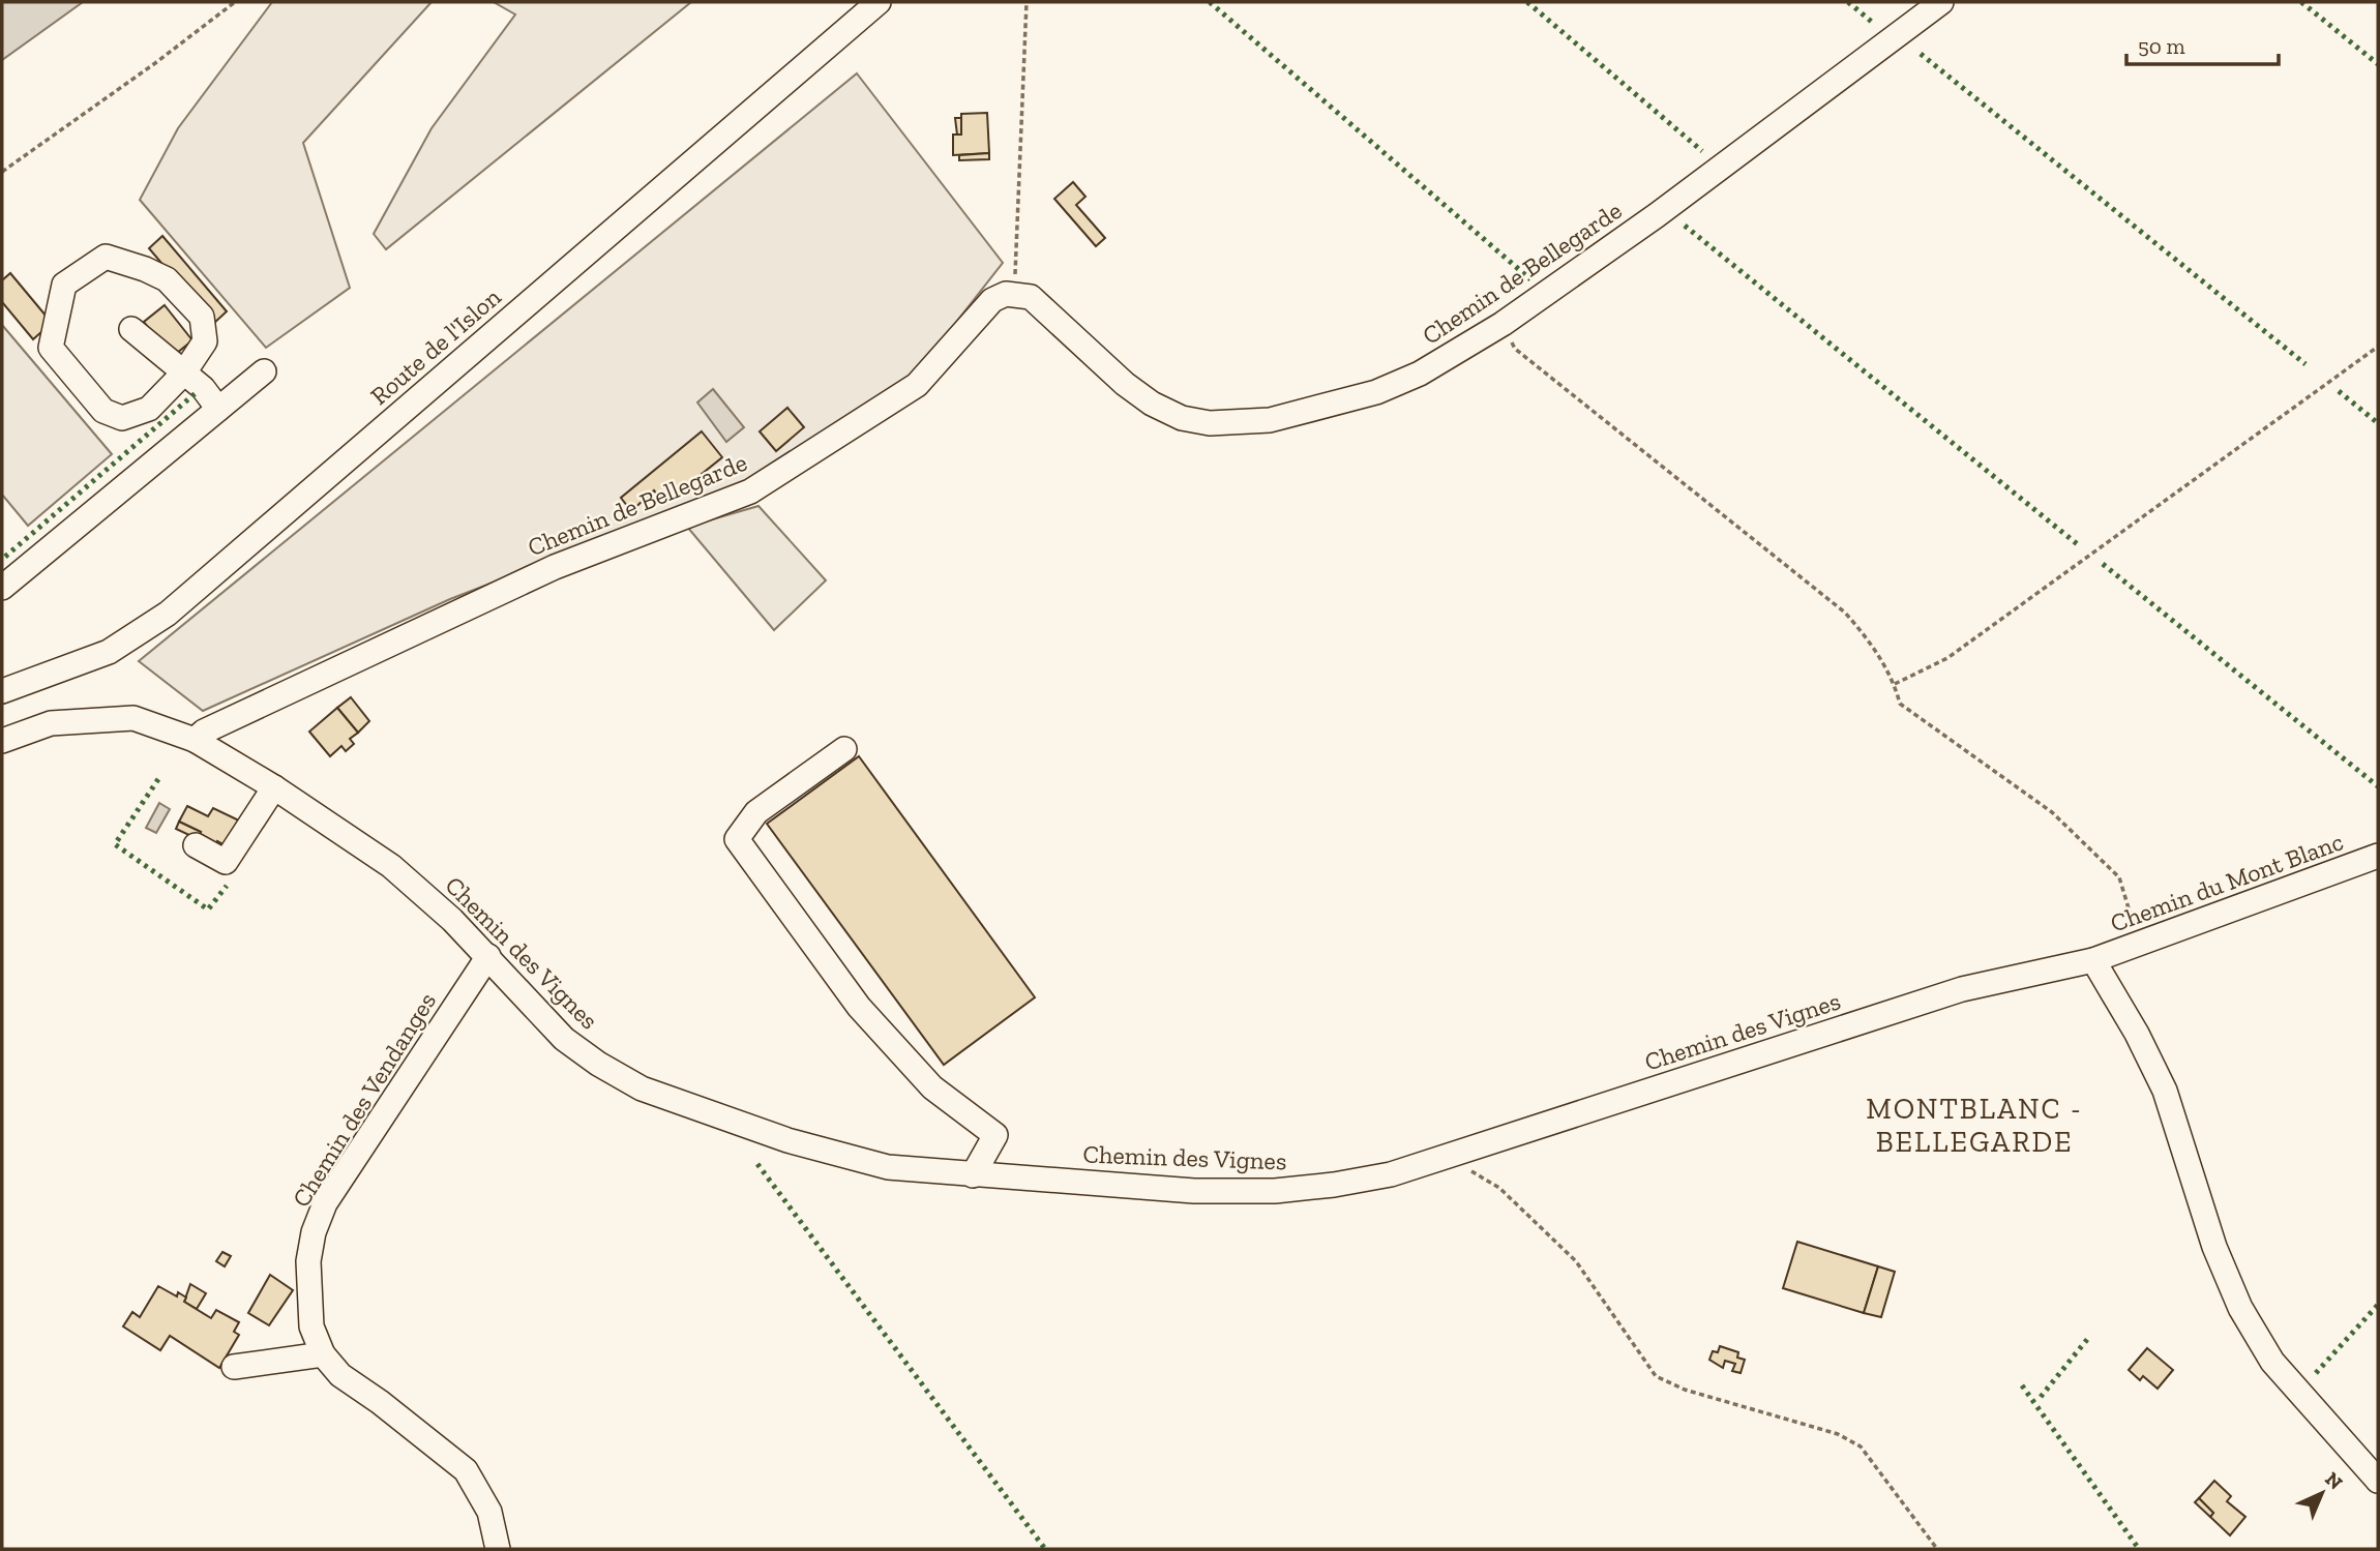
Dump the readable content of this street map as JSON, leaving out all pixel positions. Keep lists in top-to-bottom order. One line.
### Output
{"streets":{"street":["Chemin de Bellegarde","Route de l'Islon","Chemin du Mont Blanc","Chemin des Vignes","Chemin des Vendanges"]},"crossings":[["Chemin de Bellegarde","Chemin des Vignes"],["Chemin du Mont Blanc","Chemin des Vignes"],["Chemin des Vignes","Chemin des Vendanges"]],"districts":["MONTBLANC - BELLEGARDE"],"scale_bar":"50 m","north":"top right"}
